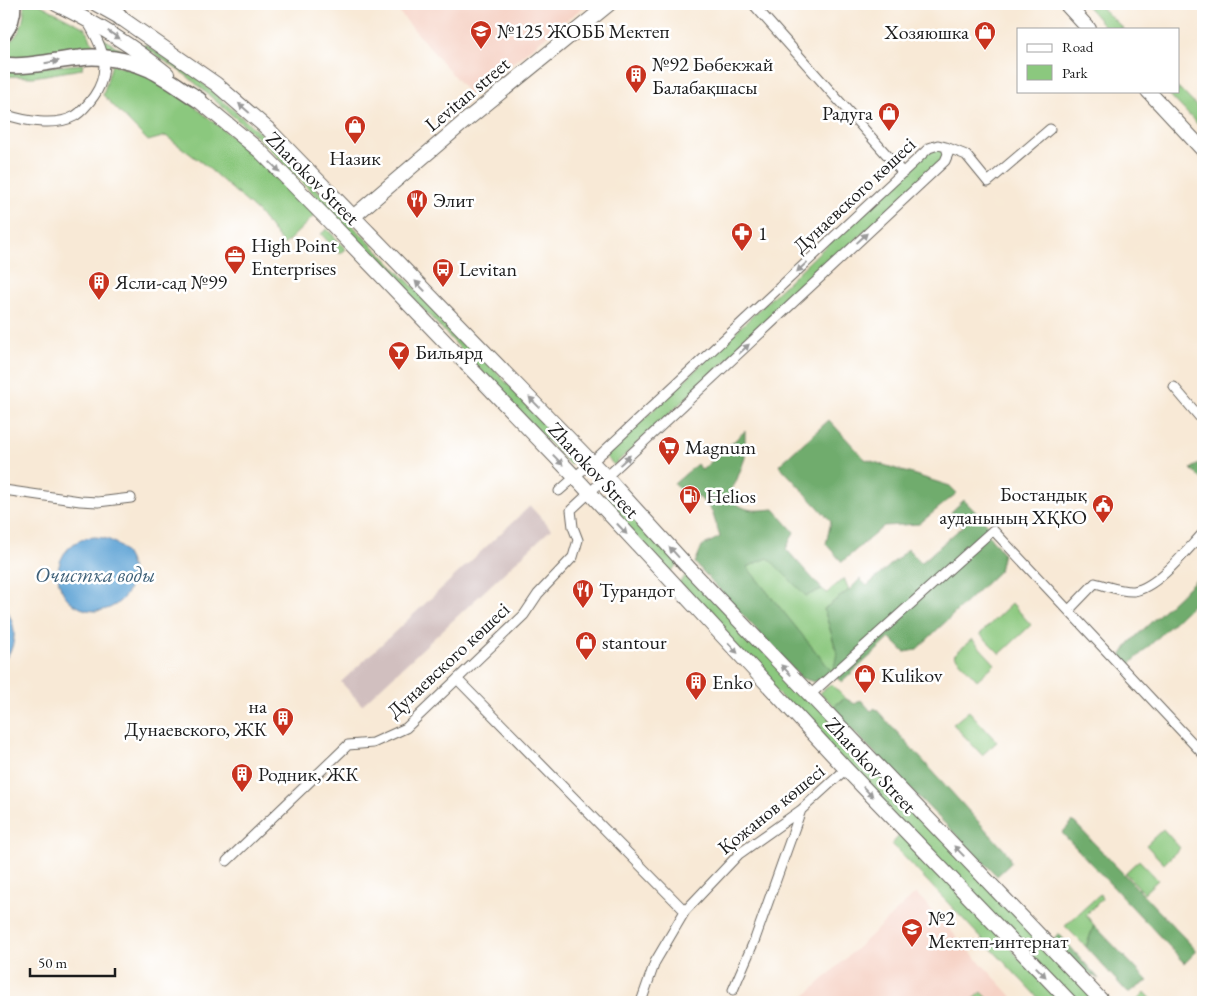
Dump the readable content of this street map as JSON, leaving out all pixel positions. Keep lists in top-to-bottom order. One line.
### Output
{"streets":{"main road":["Levitan street","Zharokov Street"],"street":["Дунаевского көшесі","Қожанов көшесі"]},"crossings":[["Levitan street","Zharokov Street"],["Zharokov Street","Дунаевского көшесі"],["Zharokov Street","Қожанов көшесі"]],"water":["Очистка воды"],"places":{"school or university":["№125 ЖОББ Мектеп","№2 Мектеп-интернат"],"shop":["Хозяюшка","Радуга","Назик","stantour","Kulikov"],"building":["№92 Бөбекжай Балабақшасы","Ясли-сад №99","Enko","на Дунаевского, ЖК","Родник, ЖК"],"restaurant":["Элит","Турандот"],"pharmacy":["1"],"office":["High Point Enterprises"],"bus stop":["Levitan"],"bar":["Бильярд"],"supermarket":["Magnum"],"fuel station":["Helios"],"public building":["Бостандық ауданының ХҚКО"]},"legend":["Road","Park"],"scale_bar":"50 m"}
